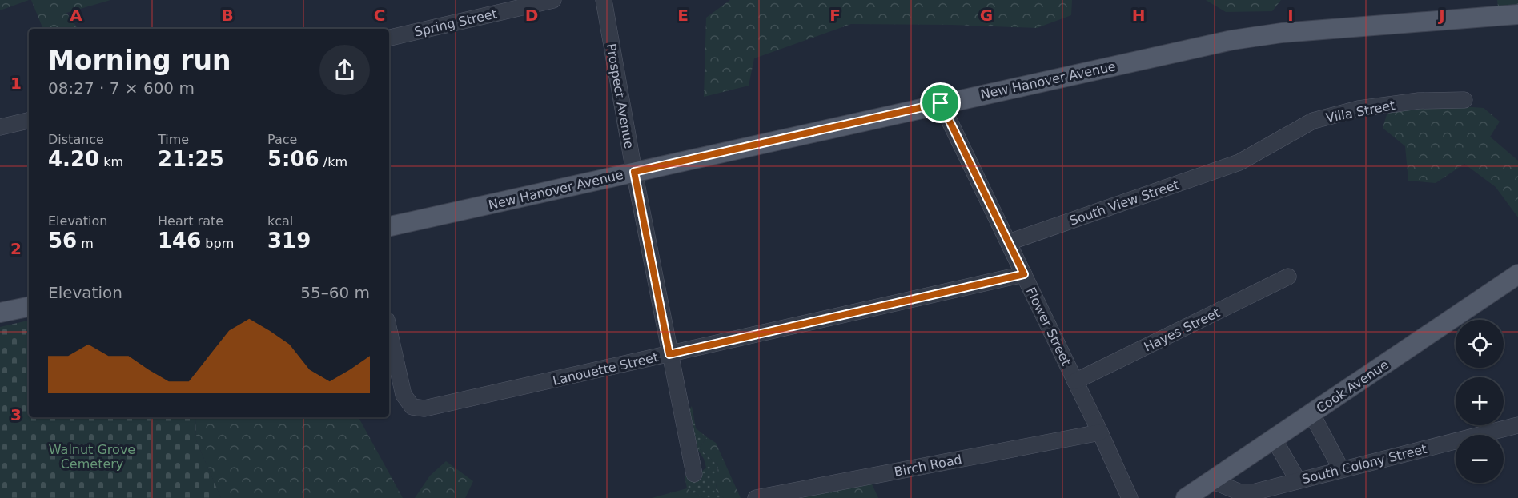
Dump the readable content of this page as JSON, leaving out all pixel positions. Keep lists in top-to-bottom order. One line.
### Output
{"streets":{"main road":["New Hanover Avenue","Cook Avenue"],"street":["Spring Street","Prospect Avenue","Villa Street","South View Street","Flower Street","Hayes Street","Lanouette Street","South Colony Street","Birch Road"]},"crossings":[["New Hanover Avenue","Prospect Avenue"],["New Hanover Avenue","Flower Street"],["Prospect Avenue","Lanouette Street"],["Villa Street","South View Street"],["South View Street","Flower Street"],["Flower Street","Hayes Street"],["Flower Street","Lanouette Street"],["Flower Street","Birch Road"],["Cook Avenue","South Colony Street"]],"parks":["Walnut Grove Cemetery"],"page":{"heading":["Morning run","08:27 · 7 × 600 m"],"stats":[["Distance","4.20 km"],["Time","21:25"],["Pace","5:06 /km"],["Elevation","56 m"],["Heart rate","146 bpm"],["kcal","319"]],"chart":["Elevation","55–60 m"],"map_buttons":["+","−"]},"grid":{"columns":["A","B","C","D","E","F","G","H","I","J"],"rows":["1","2","3"]}}
